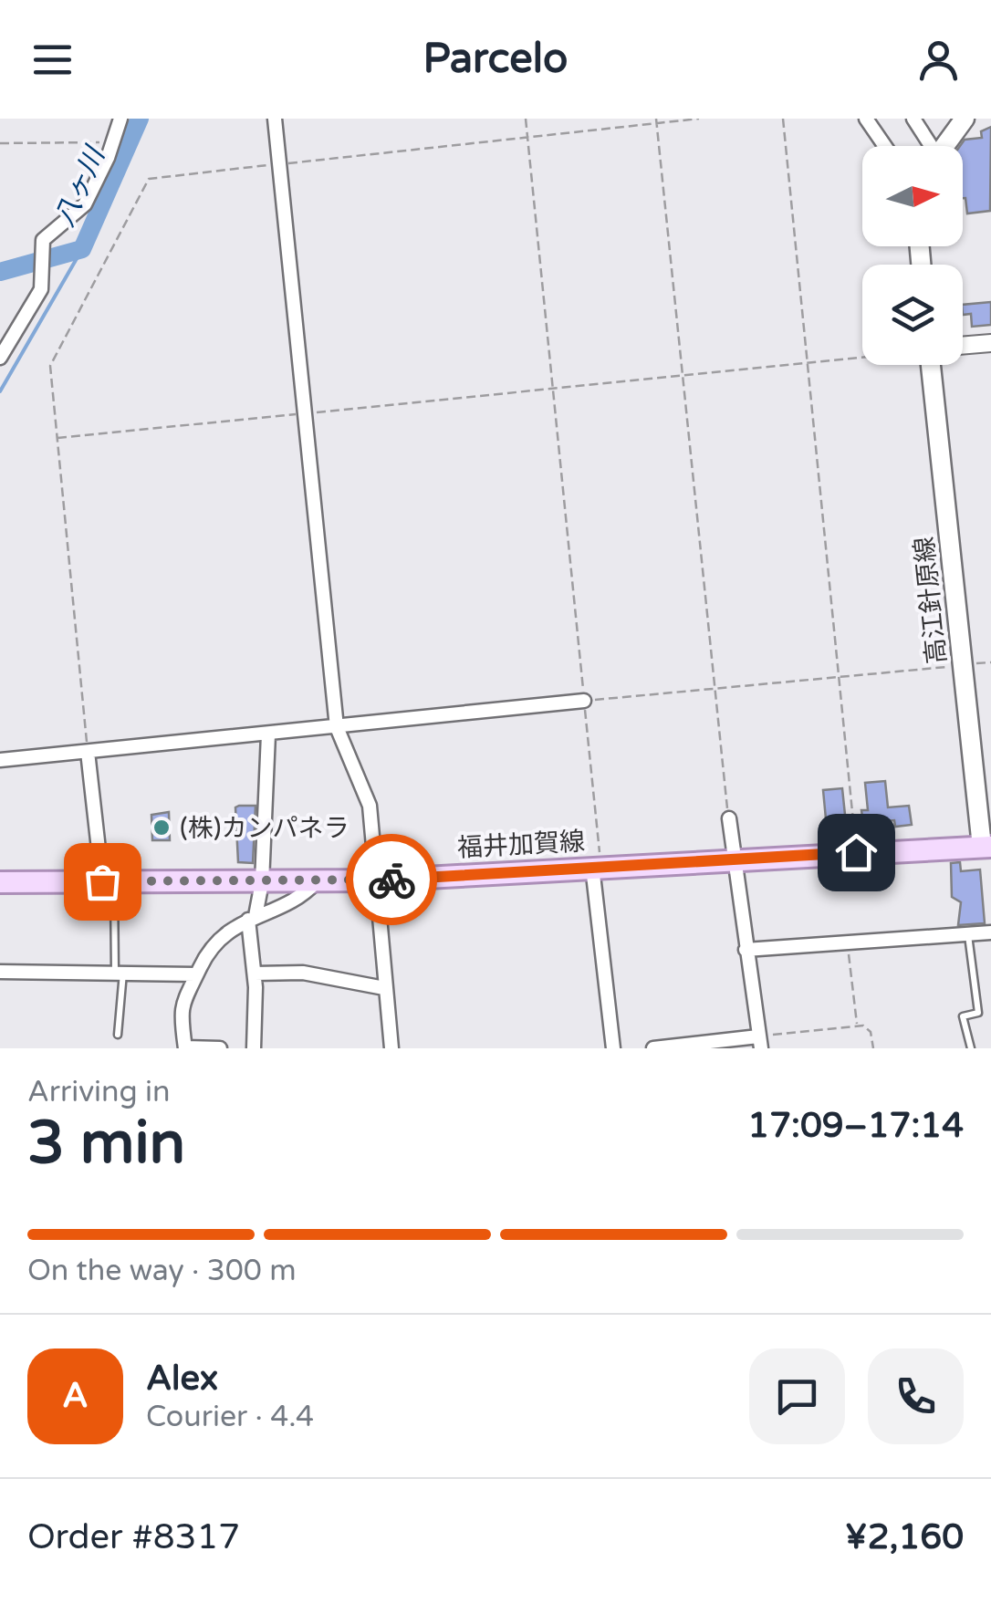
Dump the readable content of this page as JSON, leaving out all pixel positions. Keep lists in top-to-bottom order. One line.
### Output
{"streets":{"main road":["高江針原線","福井加賀線"]},"crossings":[["高江針原線","福井加賀線"]],"water":["八ヶ川"],"places":["(株)カンパネラ"],"north":"right","page":{"header":"Parcelo","heading":["3 min","Arriving in","17:09–17:14"],"panel":["Alex","Courier · 4.4","Order #8317","¥2,160"],"bar":"On the way · 300 m","round":"A"}}
